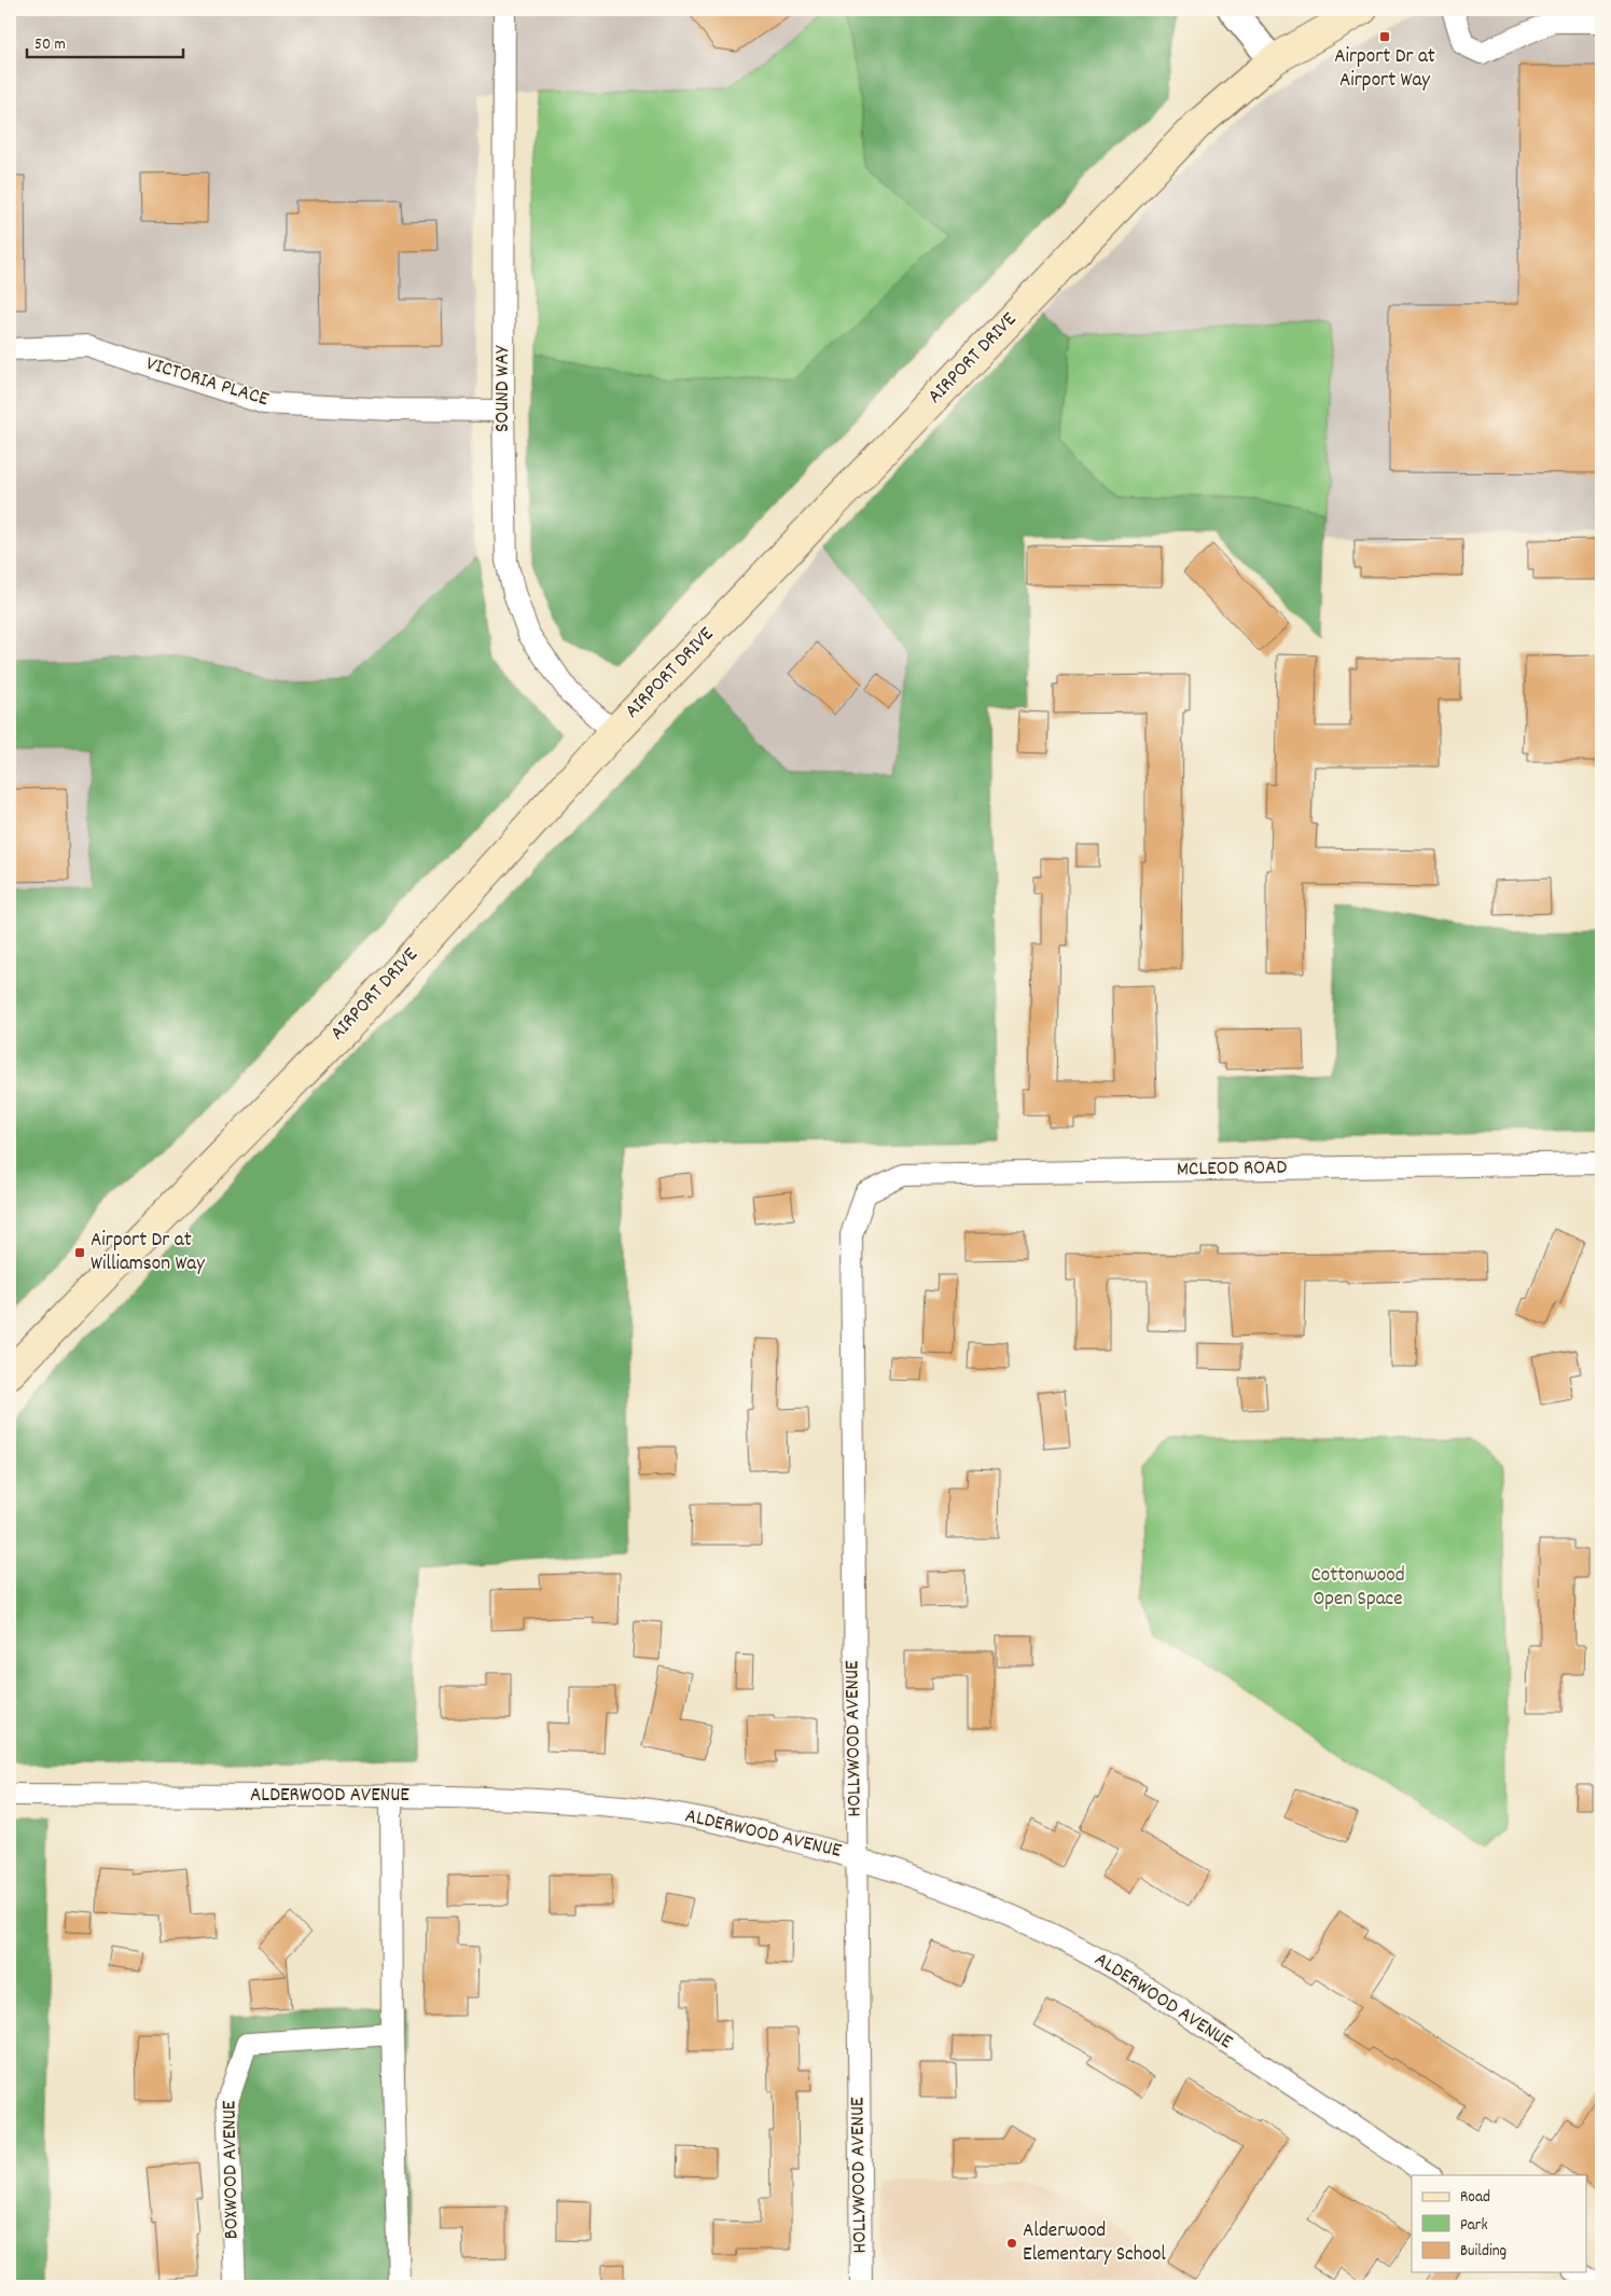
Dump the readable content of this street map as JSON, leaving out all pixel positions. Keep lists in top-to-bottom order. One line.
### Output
{"streets":{"main road":["AIRPORT DRIVE"],"street":["VICTORIA PLACE","SOUND WAY","MCLEOD ROAD","HOLLYWOOD AVENUE","ALDERWOOD AVENUE","BOXWOOD AVENUE"]},"crossings":[["AIRPORT DRIVE","SOUND WAY"],["VICTORIA PLACE","SOUND WAY"],["MCLEOD ROAD","HOLLYWOOD AVENUE"],["HOLLYWOOD AVENUE","ALDERWOOD AVENUE"]],"parks":["Cottonwood Open Space"],"places":{"transit":["Airport Dr at Airport Way","Airport Dr at Williamson Way"],"other":["Alderwood Elementary School"]},"legend":["Road","Park","Building"],"scale_bar":"50 m"}
